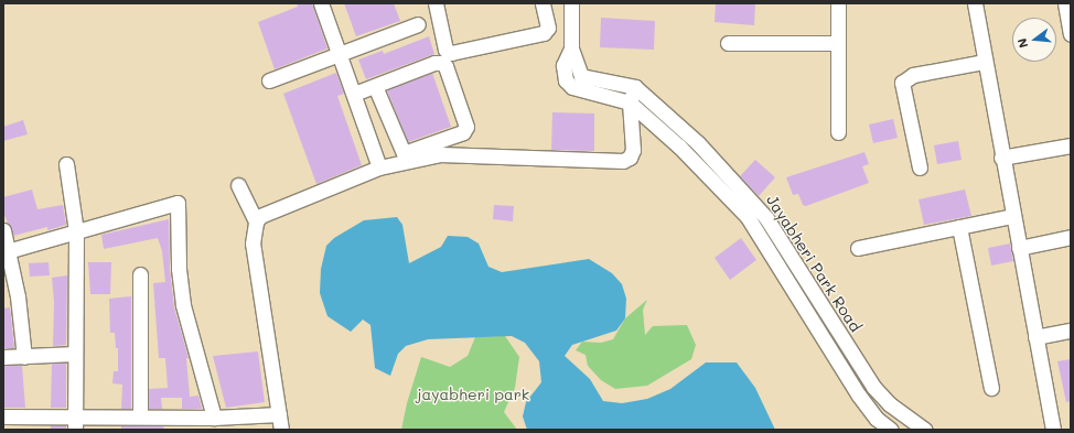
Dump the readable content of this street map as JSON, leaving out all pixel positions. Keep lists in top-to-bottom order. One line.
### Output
{"streets":{"street":["Jayabheri Park Road"]},"parks":["jayabheri park"],"north":"left"}
